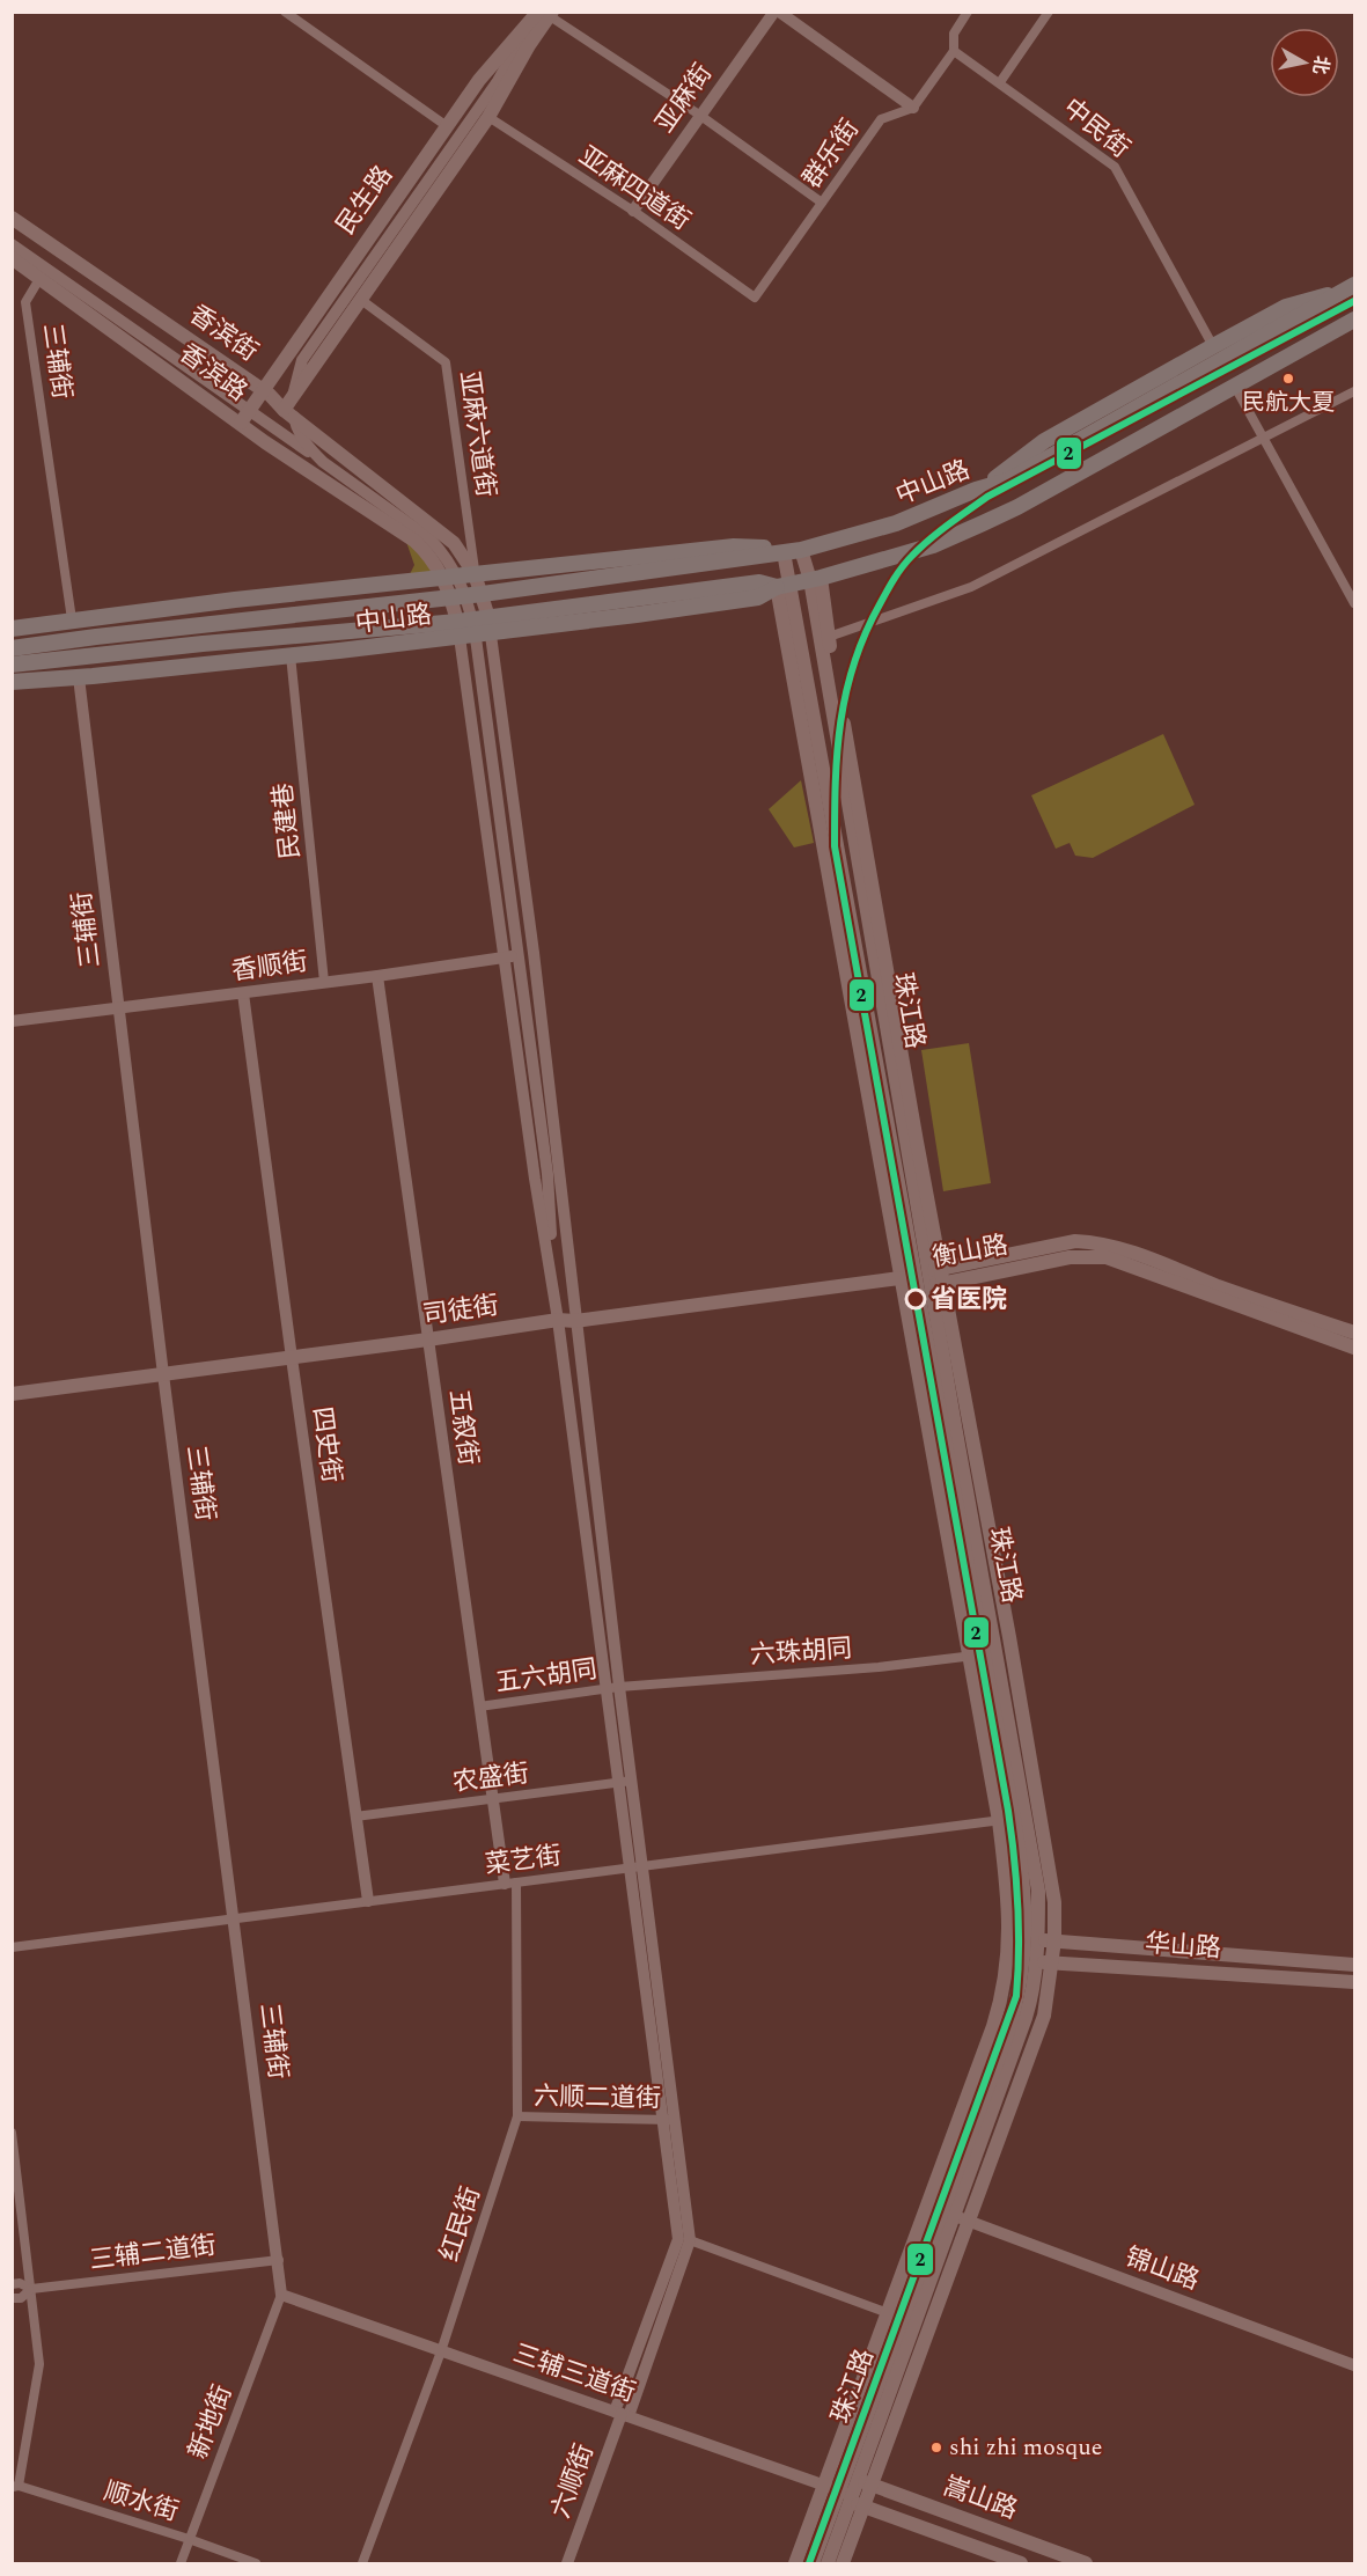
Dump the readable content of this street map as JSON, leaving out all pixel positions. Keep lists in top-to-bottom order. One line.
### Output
{"streets":{"main road":["民生路","香滨街","香滨路","中山路","珠江路","衡山路","司徒街","华山路","嵩山路"],"street":["亚麻街","中民街","群乐街","亚麻四道街","三辅街","亚麻六道街","民建巷","香顺街","五叙街","四史街","六珠胡同","五六胡同","农盛街","菜艺街","六顺二道街","红民街","三辅二道街","锦山路","三辅三道街","新地街","六顺街","顺水街"]},"crossings":[["亚麻街","亚麻四道街"],["群乐街","亚麻四道街"],["亚麻四道街","民生路"],["民生路","香滨街"],["民生路","香滨路"],["民生路","亚麻六道街"],["香滨街","亚麻六道街"],["香滨街","中山路"],["三辅街","香滨路"],["三辅街","中山路"],["三辅街","香顺街"],["三辅街","司徒街"],["三辅街","菜艺街"],["三辅街","三辅二道街"],["三辅街","三辅三道街"],["三辅街","新地街"],["香滨路","中山路"],["中山路","民建巷"],["中山路","珠江路"],["民建巷","香顺街"],["香顺街","五叙街"],["香顺街","四史街"],["珠江路","衡山路"],["珠江路","司徒街"],["珠江路","六珠胡同"],["珠江路","菜艺街"],["珠江路","华山路"],["珠江路","锦山路"],["珠江路","三辅三道街"],["珠江路","嵩山路"],["衡山路","司徒街"],["司徒街","五叙街"],["司徒街","四史街"],["五叙街","五六胡同"],["五叙街","农盛街"],["五叙街","菜艺街"],["五叙街","红民街"],["四史街","农盛街"],["四史街","菜艺街"],["六珠胡同","五六胡同"],["菜艺街","红民街"],["六顺二道街","红民街"],["红民街","三辅三道街"],["三辅三道街","新地街"],["三辅三道街","六顺街"],["三辅三道街","嵩山路"],["新地街","顺水街"]],"places":["民航大夏","省医院","shi zhi mosque"],"lines":["transit line 2"],"north":"right"}
